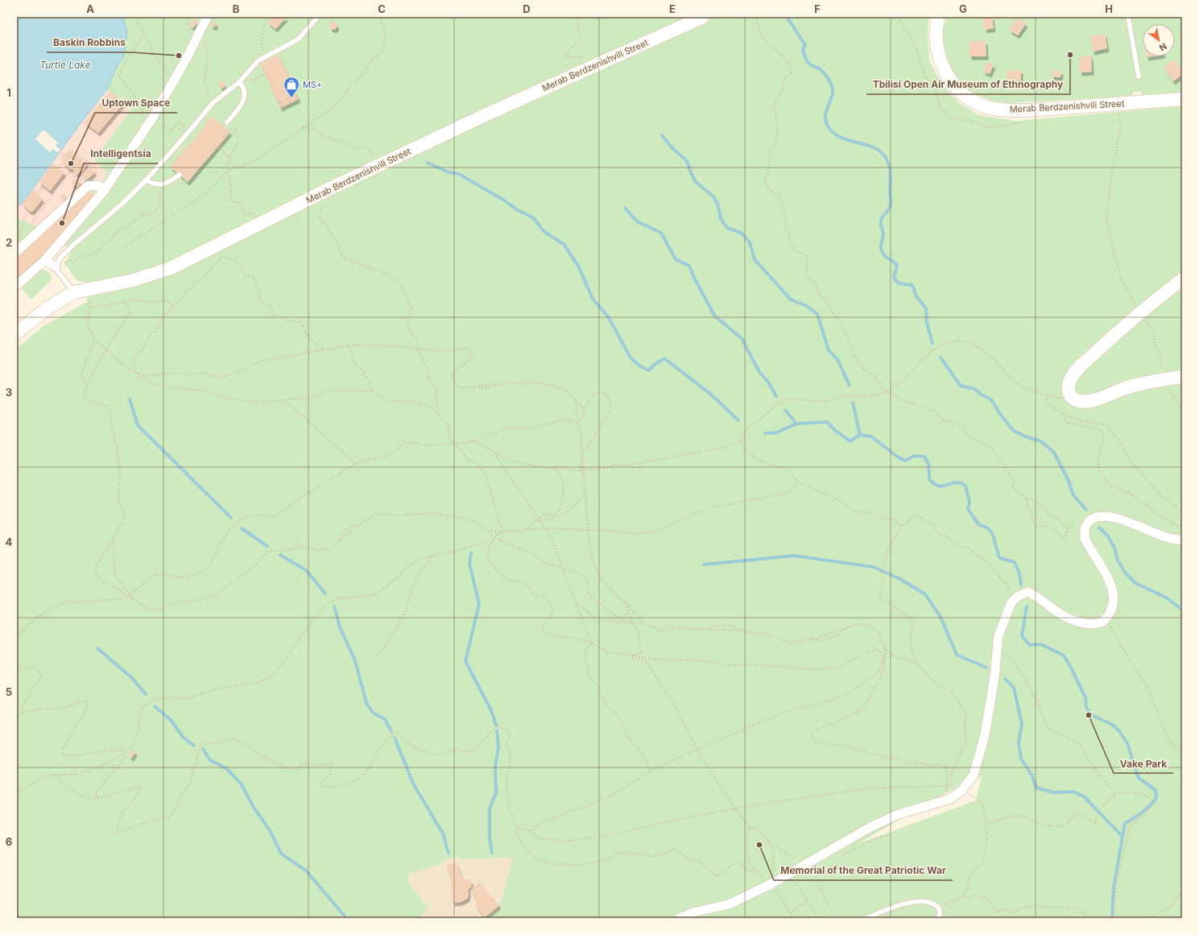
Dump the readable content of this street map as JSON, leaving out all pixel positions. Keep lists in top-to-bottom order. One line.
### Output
{"streets":{"street":["Merab Berdzenishvili Street"]},"water":["Turtle Lake"],"places":{"other":["Tbilisi Open Air Museum of Ethnography","Baskin Robbins","Uptown Space","Intelligentsia","Vake Park","Memorial of the Great Patriotic War"],"shop":["MS+"]},"north":"bottom right","grid":{"columns":["A","B","C","D","E","F","G","H"],"rows":["1","2","3","4","5","6"]}}
